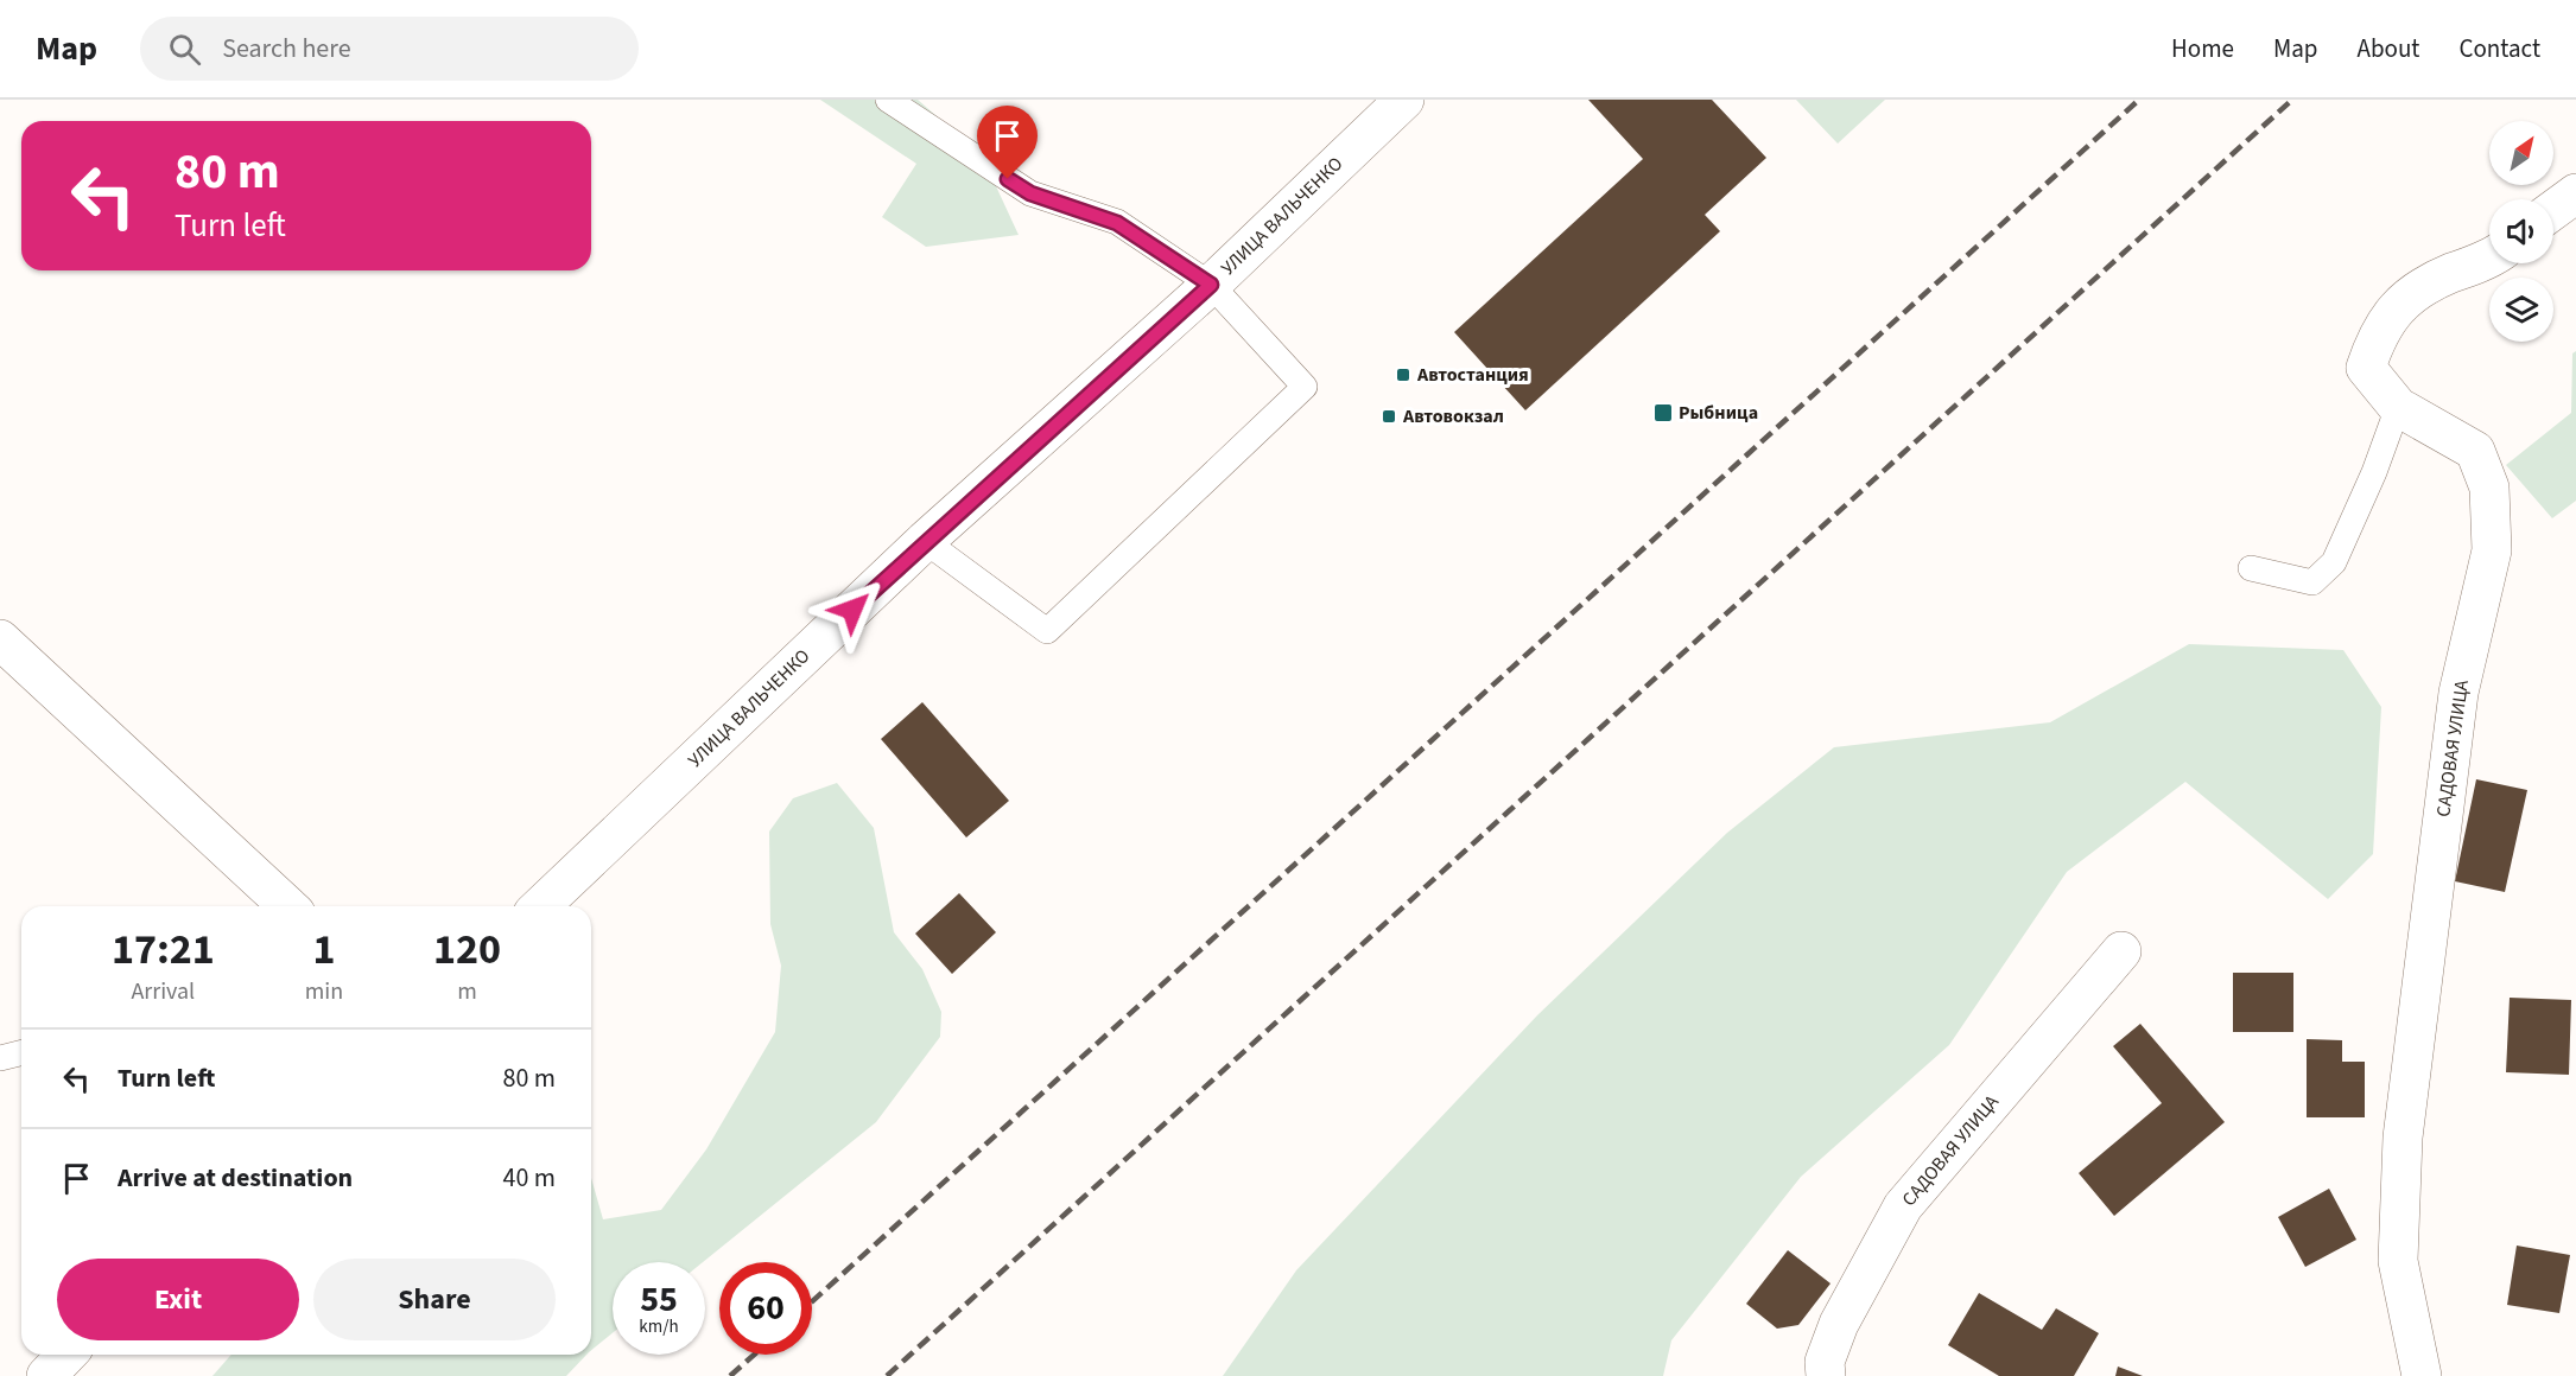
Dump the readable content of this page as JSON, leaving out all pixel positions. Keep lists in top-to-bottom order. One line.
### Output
{"streets":{"street":["УЛИЦА ВАЛЬЧЕНКО","САДОВАЯ УЛИЦА"]},"places":{"transit":["Автостанция","Рыбница","Автовокзал"]},"north":"top right","page":{"header":"Map","search":"Search here","nav":["Home","Map","About","Contact"],"turn":["80 m","Turn left"],"eta":["17:21","Arrival","1","min","120","m"],"list":[{"name":"Turn left","value":"80 m"},{"name":"Arrive at destination","value":"40 m"}],"buttons":["Exit","Share"],"speed":"55 km/h","limit":"60"}}
